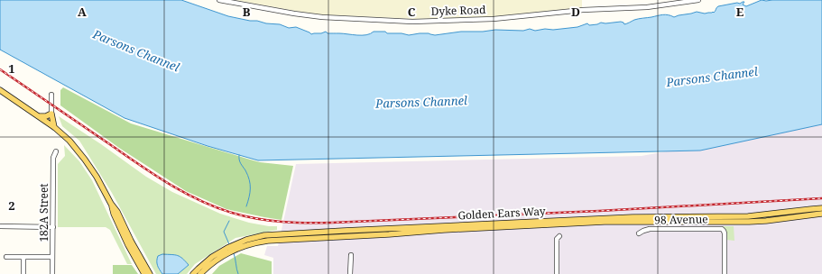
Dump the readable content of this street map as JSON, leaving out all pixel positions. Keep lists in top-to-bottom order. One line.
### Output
{"streets":{"main road":["Golden Ears Way"],"street":["Dyke Road","182A Street","98 Avenue"]},"water":["Parsons Channel"],"grid":{"columns":["A","B","C","D","E"],"rows":["1","2"]}}
